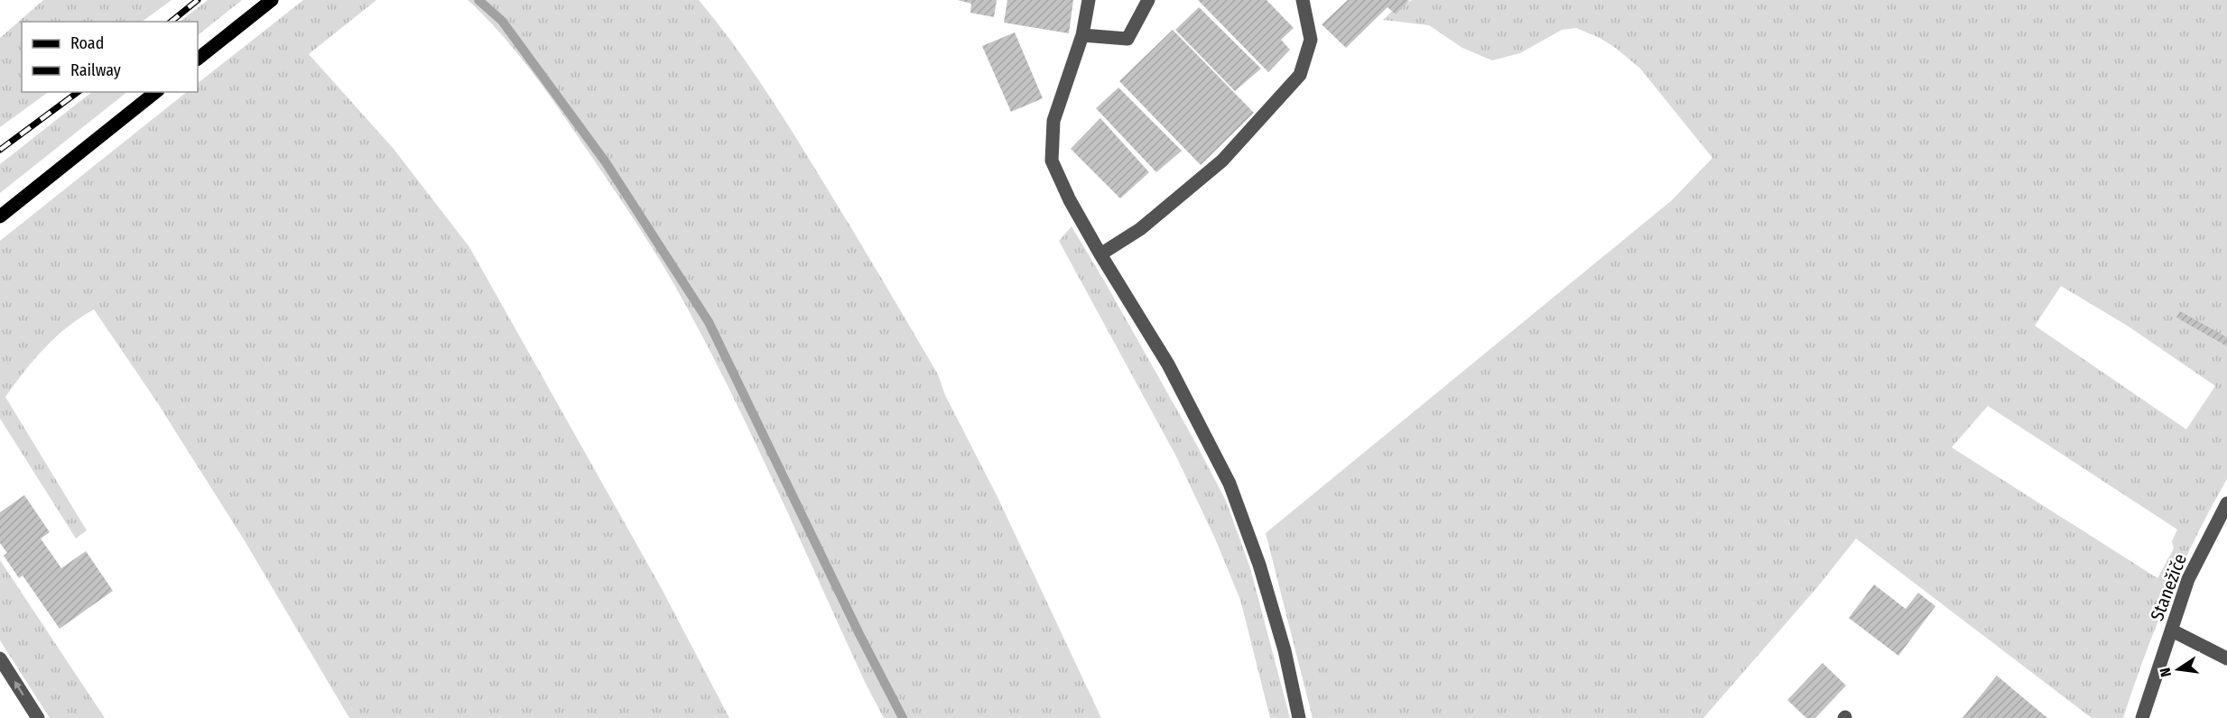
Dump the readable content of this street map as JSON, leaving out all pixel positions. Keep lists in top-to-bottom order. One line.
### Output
{"streets":{"street":["Stanežiče"]},"legend":["Road","Railway"],"north":"left"}
